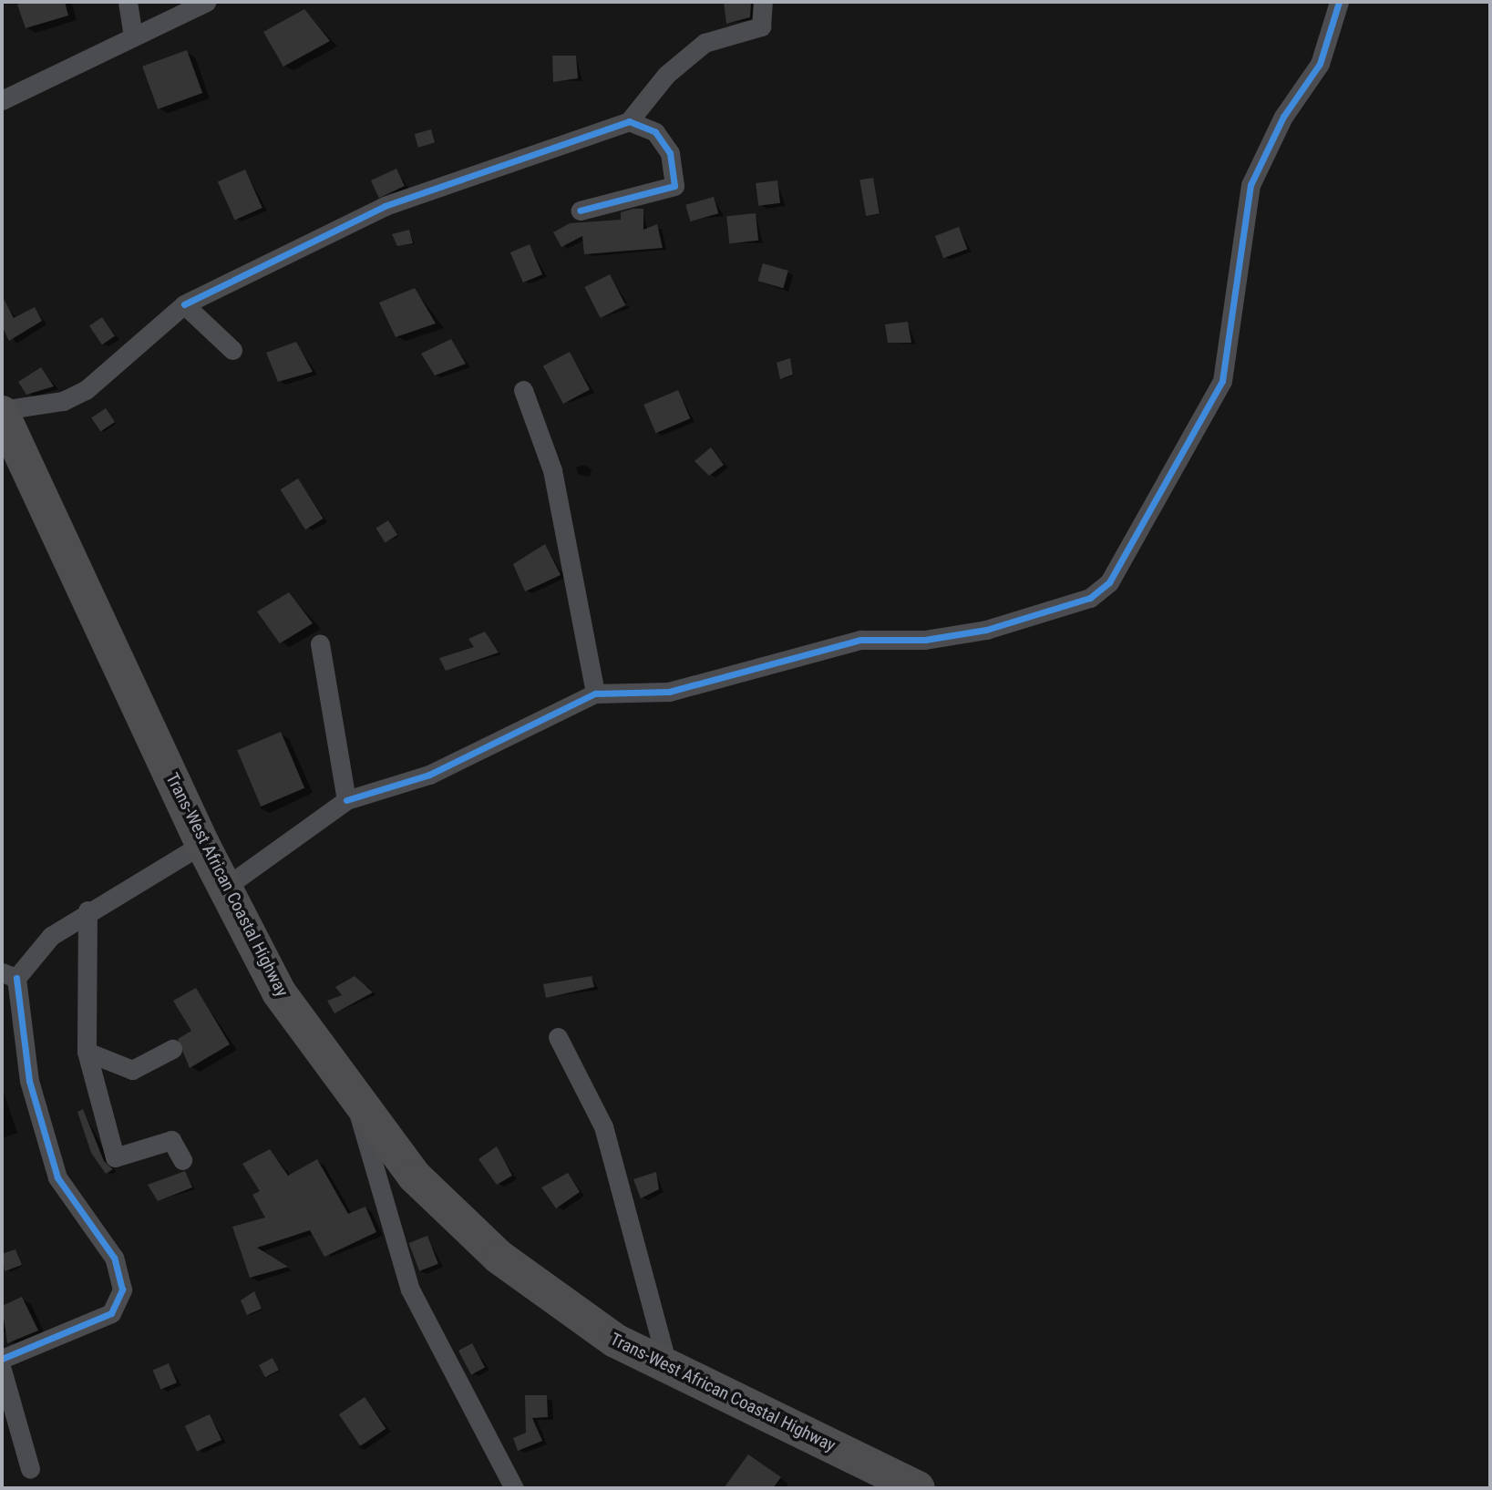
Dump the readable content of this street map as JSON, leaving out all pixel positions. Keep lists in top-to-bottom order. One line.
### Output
{"streets":{"highway":["Trans-West African Coastal Highway"]}}
